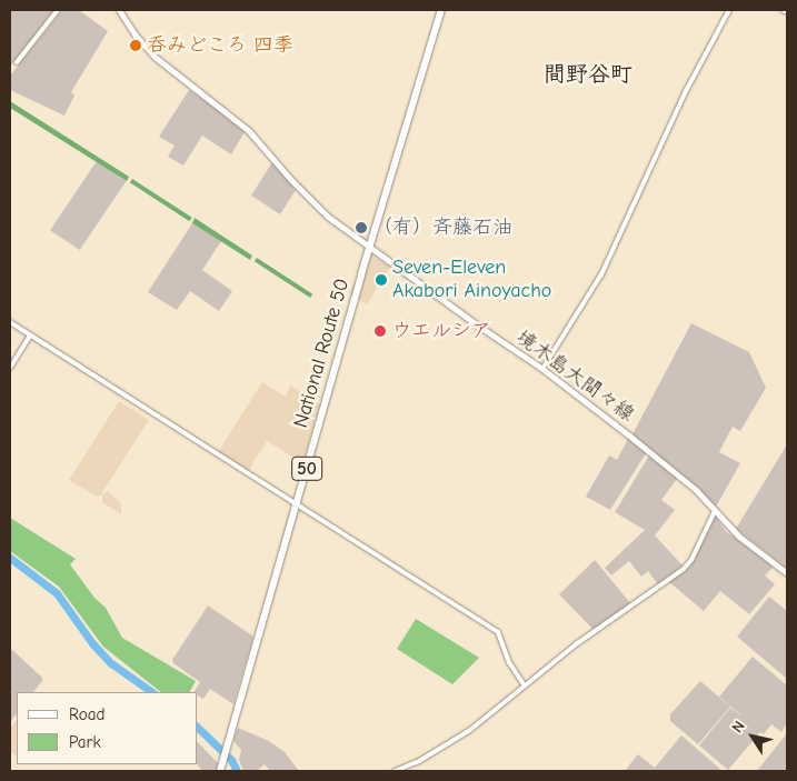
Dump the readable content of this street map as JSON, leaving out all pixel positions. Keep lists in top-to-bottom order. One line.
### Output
{"streets":{"highway":["National Route 50","50"],"main road":["境木島大間々線"]},"crossings":[["National Route 50","境木島大間々線"]],"districts":["間野谷町"],"places":["呑みどころ 四季","（有）斉藤石油","Seven-Eleven Akabori Ainoyacho","ウエルシア"],"legend":["Road","Park"],"north":"top left"}
